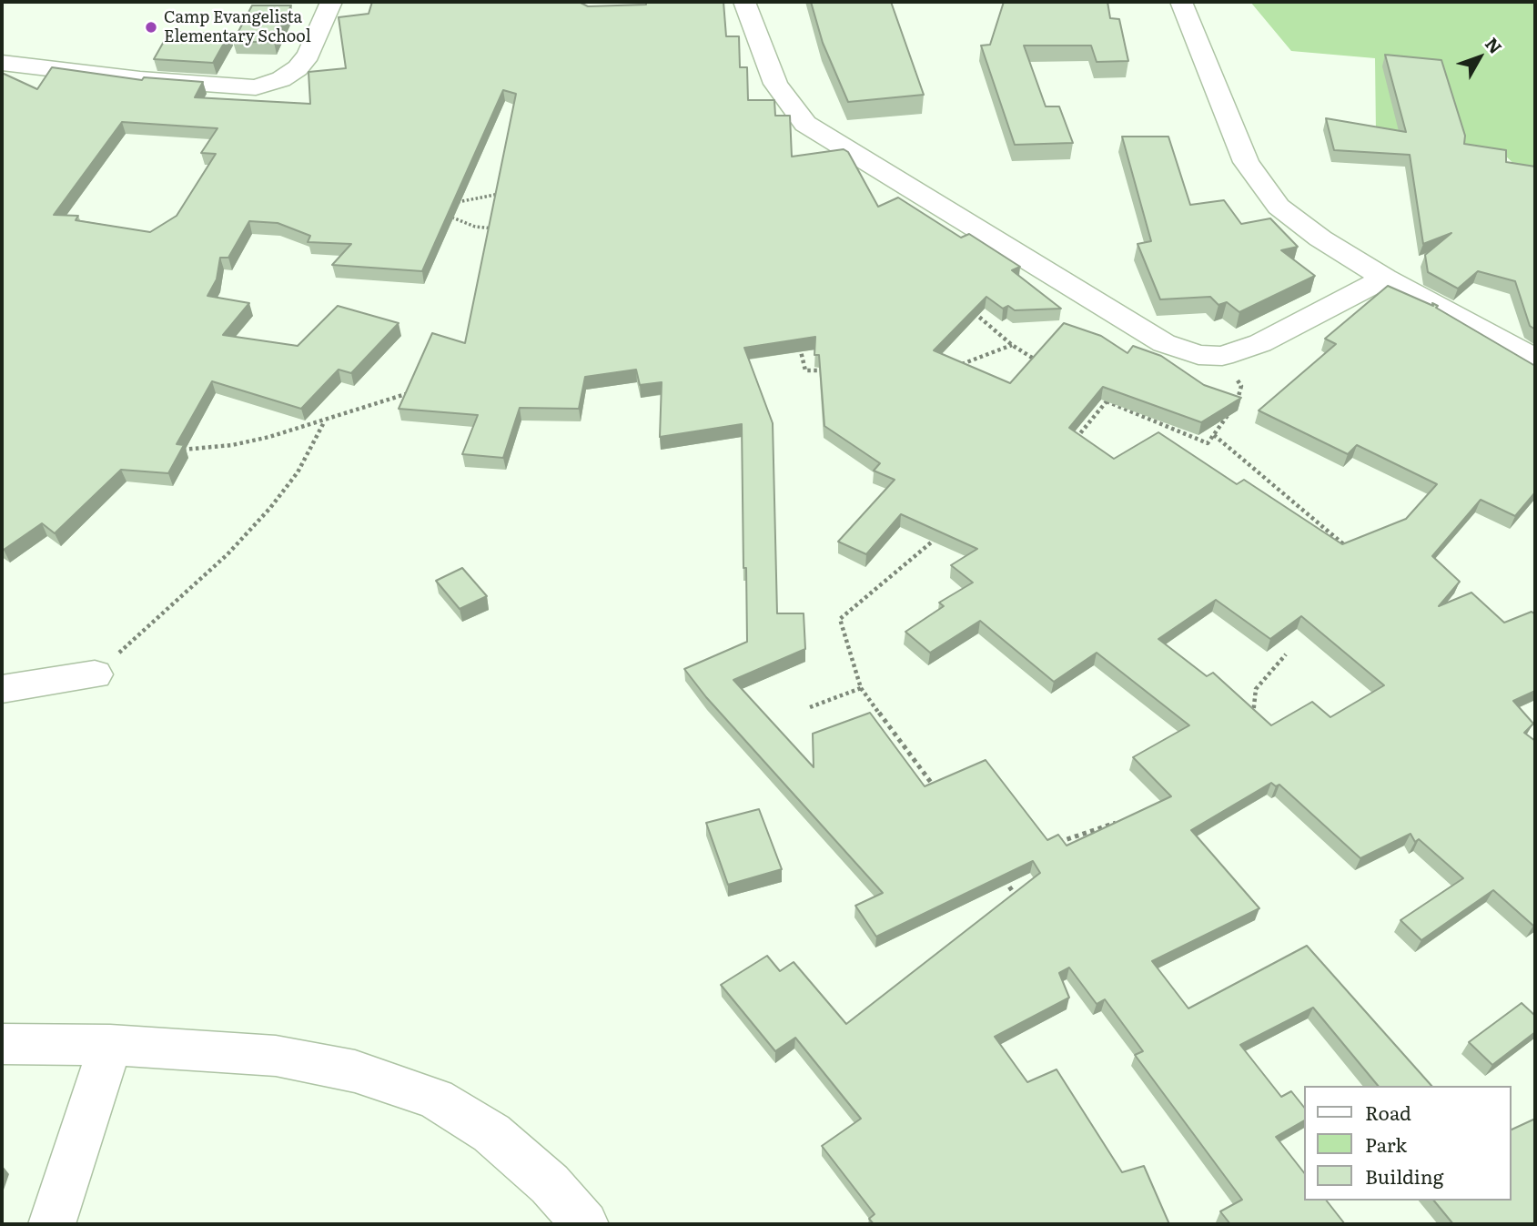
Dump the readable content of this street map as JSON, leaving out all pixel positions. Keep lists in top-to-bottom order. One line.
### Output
{"places":["Camp Evangelista Elementary School"],"legend":["Road","Park","Building"],"north":"top right"}
